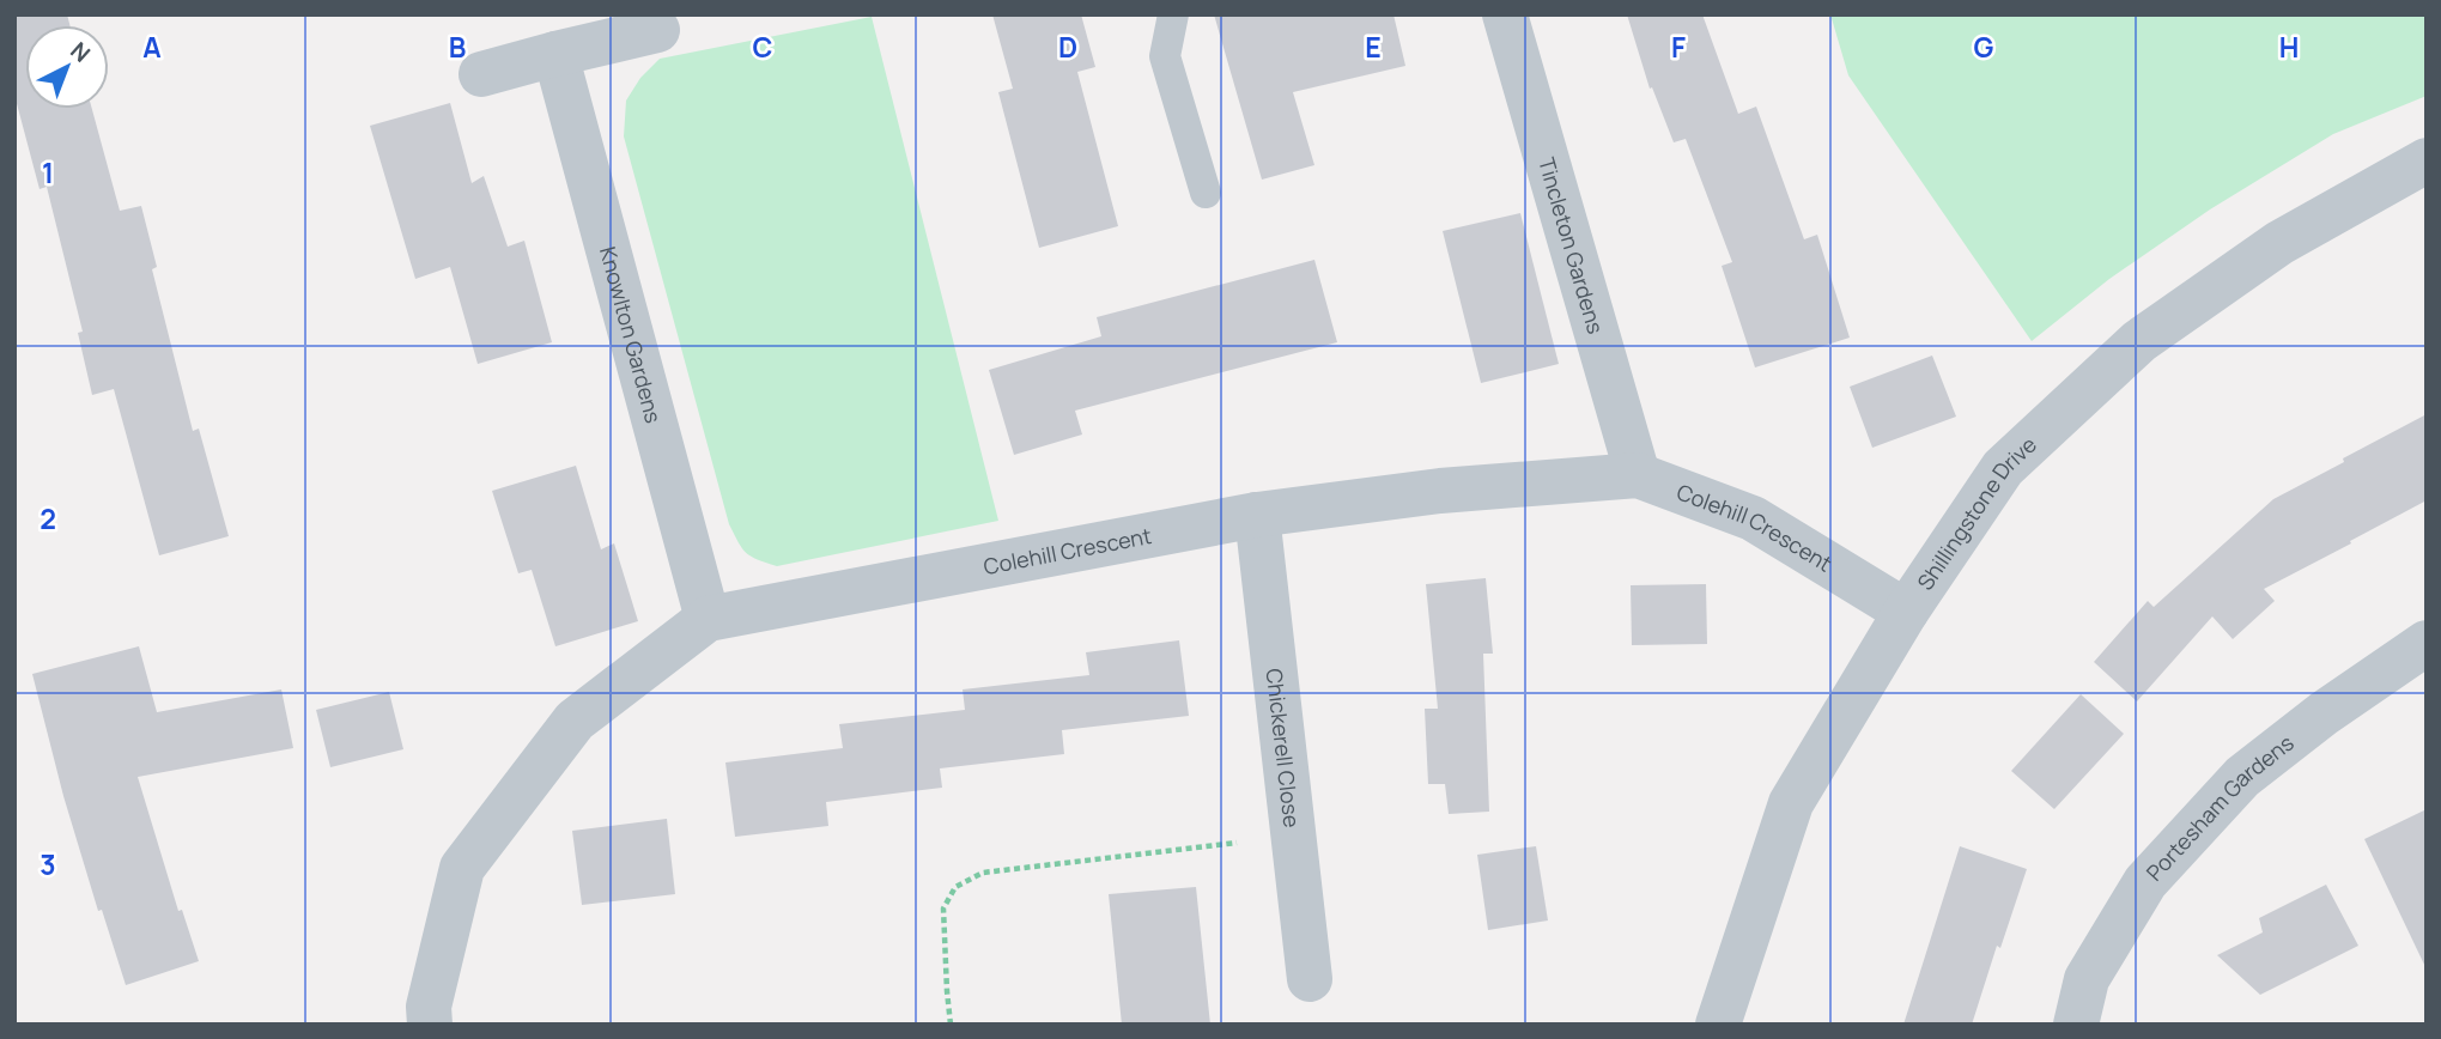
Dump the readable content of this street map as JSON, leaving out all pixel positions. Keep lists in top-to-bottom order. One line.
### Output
{"streets":{"street":["Tincleton Gardens","Knowlton Gardens","Shillingstone Drive","Colehill Crescent","Chickerell Close","Portesham Gardens"]},"crossings":[["Tincleton Gardens","Colehill Crescent"],["Knowlton Gardens","Colehill Crescent"],["Shillingstone Drive","Colehill Crescent"],["Colehill Crescent","Chickerell Close"]],"north":"top right","grid":{"columns":["A","B","C","D","E","F","G","H"],"rows":["1","2","3"]}}
